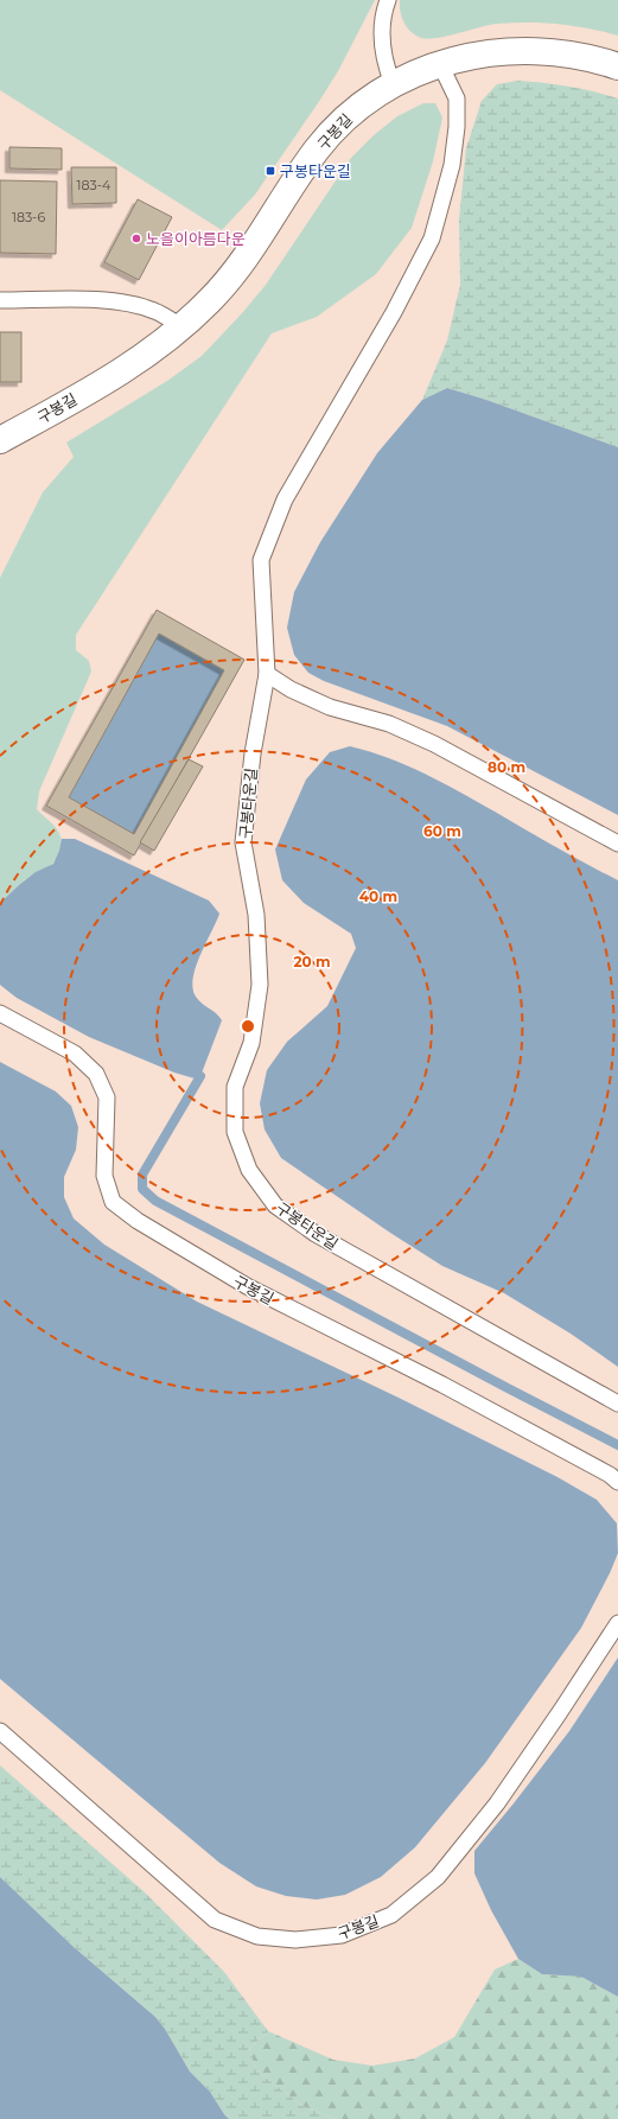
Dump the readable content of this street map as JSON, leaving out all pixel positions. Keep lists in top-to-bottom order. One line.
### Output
{"streets":{"street":["구봉길"],"lane":["구봉타운길"]},"places":{"transit":["구봉타운길"],"other":["노을이아름다운"]},"house_numbers":["183-4","183-6"],"rings":["80 m","60 m","40 m","20 m"]}
